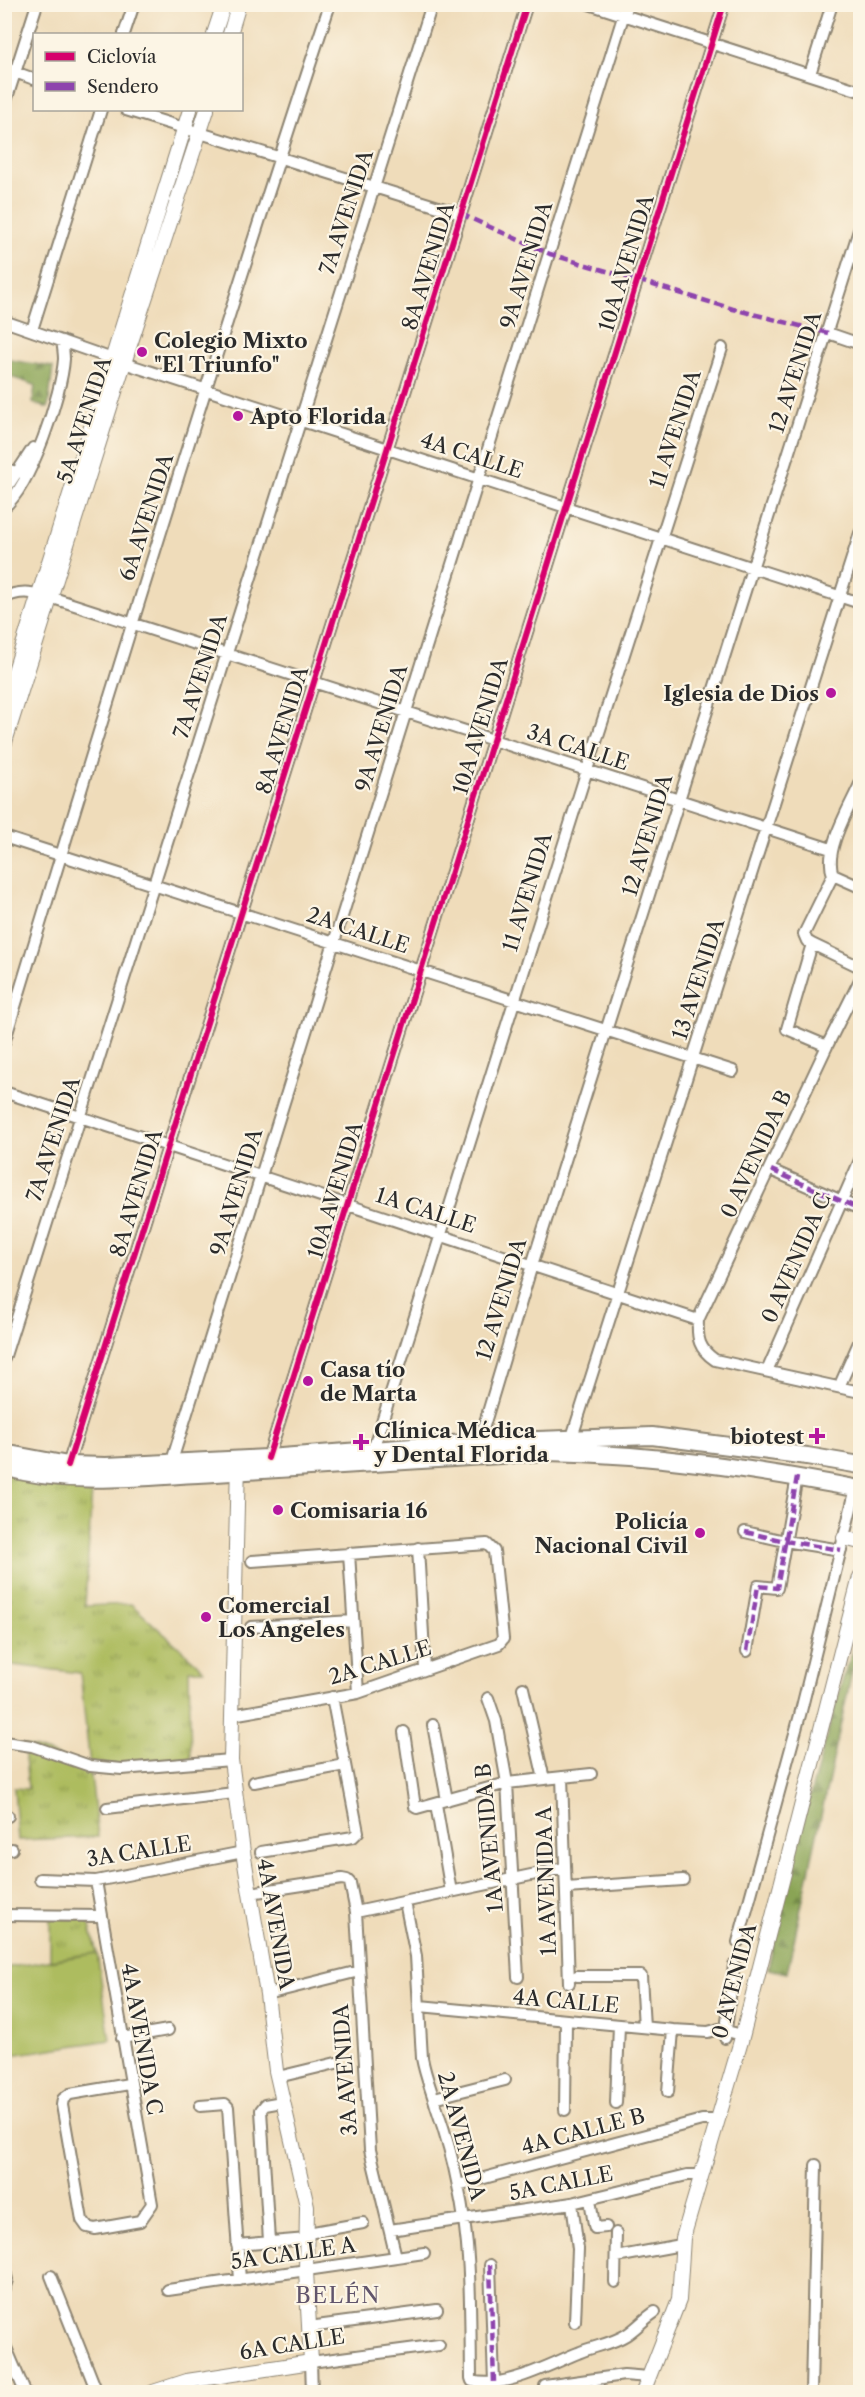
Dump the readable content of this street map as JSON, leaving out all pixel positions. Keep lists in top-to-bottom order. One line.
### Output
{"streets":{"street":["7A AVENIDA","10A AVENIDA","9A AVENIDA","8A AVENIDA","12 AVENIDA","5A AVENIDA","11 AVENIDA","4A CALLE","6A AVENIDA","3A CALLE","2A CALLE","13 AVENIDA","0 AVENIDA B","1A CALLE","0 AVENIDA C","1A AVENIDA B","1A AVENIDA A","4A AVENIDA","0 AVENIDA","4A AVENIDA C","3A AVENIDA","4A CALLE B","2A AVENIDA","5A CALLE","5A CALLE A","6A CALLE"]},"crossings":[["7A AVENIDA","4A CALLE"],["7A AVENIDA","3A CALLE"],["7A AVENIDA","2A CALLE"],["7A AVENIDA","1A CALLE"],["10A AVENIDA","4A CALLE"],["10A AVENIDA","3A CALLE"],["10A AVENIDA","2A CALLE"],["10A AVENIDA","1A CALLE"],["9A AVENIDA","4A CALLE"],["9A AVENIDA","3A CALLE"],["9A AVENIDA","2A CALLE"],["9A AVENIDA","1A CALLE"],["8A AVENIDA","4A CALLE"],["8A AVENIDA","3A CALLE"],["8A AVENIDA","2A CALLE"],["8A AVENIDA","1A CALLE"],["12 AVENIDA","4A CALLE"],["12 AVENIDA","3A CALLE"],["12 AVENIDA","2A CALLE"],["12 AVENIDA","1A CALLE"],["5A AVENIDA","4A CALLE"],["5A AVENIDA","3A CALLE"],["11 AVENIDA","4A CALLE"],["11 AVENIDA","3A CALLE"],["11 AVENIDA","2A CALLE"],["11 AVENIDA","1A CALLE"],["4A CALLE","6A AVENIDA"],["4A CALLE","13 AVENIDA"],["4A CALLE","1A AVENIDA A"],["4A CALLE","0 AVENIDA"],["4A CALLE","2A AVENIDA"],["6A AVENIDA","3A CALLE"],["6A AVENIDA","2A CALLE"],["3A CALLE","13 AVENIDA"],["3A CALLE","4A AVENIDA"],["3A CALLE","4A AVENIDA C"],["2A CALLE","13 AVENIDA"],["2A CALLE","4A AVENIDA"],["13 AVENIDA","1A CALLE"],["0 AVENIDA B","1A CALLE"],["4A AVENIDA","3A AVENIDA"],["4A AVENIDA","5A CALLE A"],["4A AVENIDA","6A CALLE"],["0 AVENIDA","4A CALLE B"],["0 AVENIDA","5A CALLE"],["3A AVENIDA","5A CALLE"],["3A AVENIDA","5A CALLE A"],["4A CALLE B","2A AVENIDA"],["2A AVENIDA","5A CALLE"]],"districts":["BELÉN"],"places":{"other":["Colegio Mixto \"El Triunfo\"","Apto Florida","Iglesia de Dios","Casa tío de Marta","Comisaria 16","Policía Nacional Civil","Comercial Los Angeles"],"health":["biotest","Clínica Médica y Dental Florida"]},"legend":["Ciclovía","Sendero"]}
